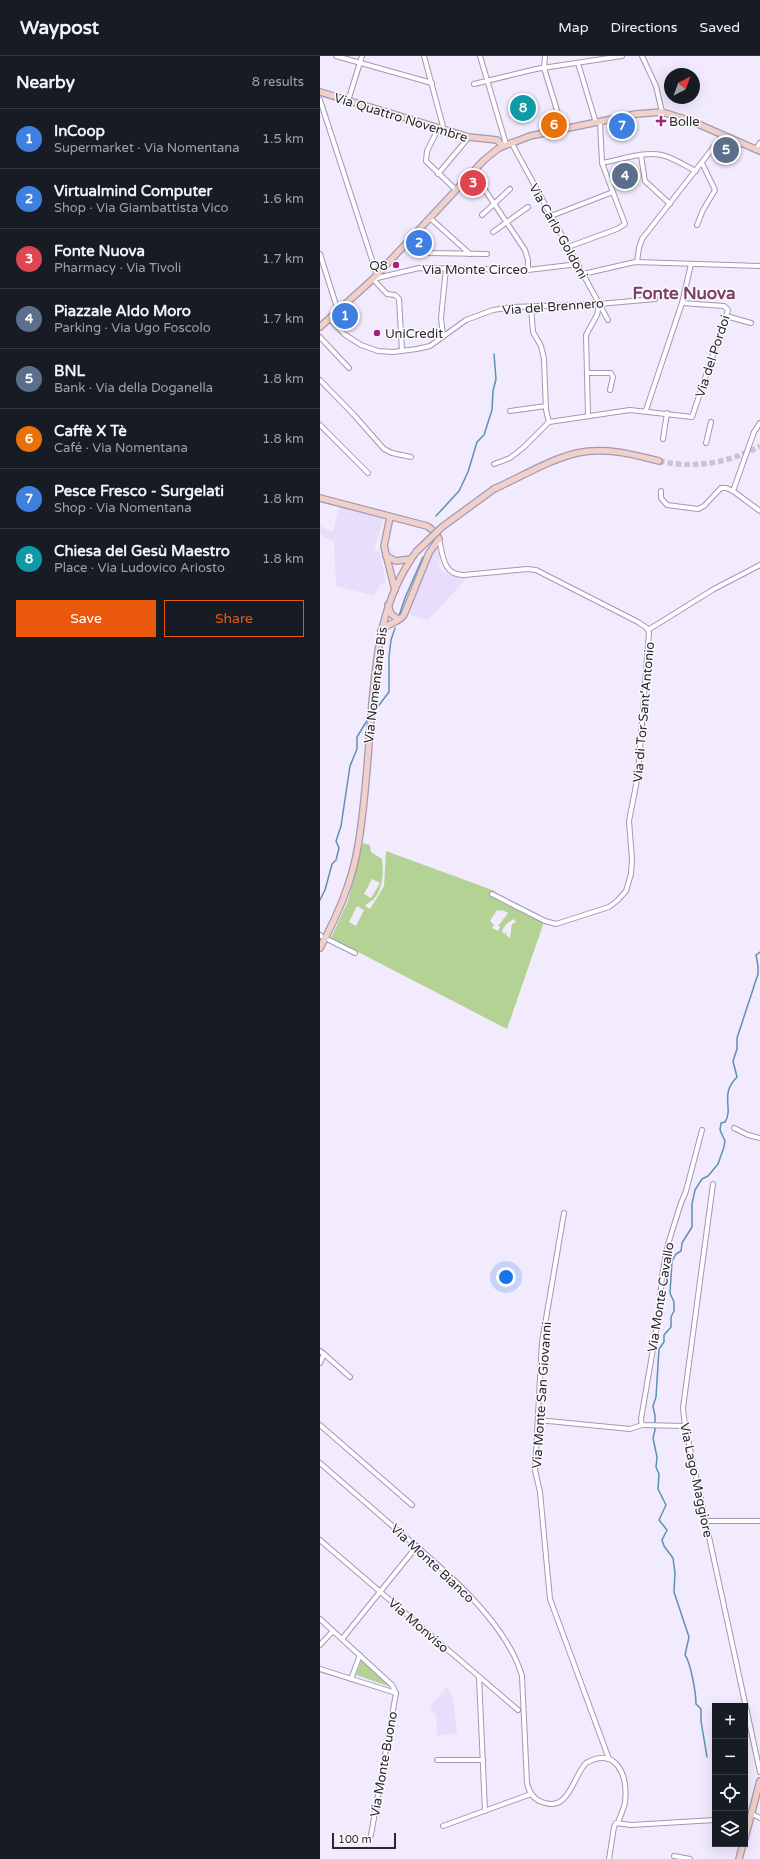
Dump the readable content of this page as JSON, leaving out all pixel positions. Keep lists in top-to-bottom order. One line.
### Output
{"streets":{"street":["Via Quattro Novembre","Via Carlo Goldoni","Via Monte Circeo","Via del Brennero","Via del Pordoi","Via Nomentana Bis","Via di Tor Sant'Antonio","Via Monte Cavallo","Via Monte San Giovanni","Via Lago Maggiore","Via Monte Bianco","Via Monviso","Via Monte Buono"]},"crossings":[["Via Quattro Novembre","Via Carlo Goldoni"],["Via Carlo Goldoni","Via Monte Circeo"],["Via Carlo Goldoni","Via del Brennero"]],"districts":["Fonte Nuova"],"places":{"health":["Bolle"],"other":["Q8","UniCredit"]},"scale_bar":"100 m","north":"top right","page":{"header":"Waypost","nav":["Map","Directions","Saved"],"heading":["Nearby","8 results"],"pins":["8","6","7","5","4","3","2","1"],"list":[{"mark":"1","name":"InCoop","note":"Supermarket · Via Nomentana","value":"1.5 km"},{"mark":"2","name":"Virtualmind Computer","note":"Shop · Via Giambattista Vico","value":"1.6 km"},{"mark":"3","name":"Fonte Nuova","note":"Pharmacy · Via Tivoli","value":"1.7 km"},{"mark":"4","name":"Piazzale Aldo Moro","note":"Parking · Via Ugo Foscolo","value":"1.7 km"},{"mark":"5","name":"BNL","note":"Bank · Via della Doganella","value":"1.8 km"},{"mark":"6","name":"Caffè X Tè","note":"Café · Via Nomentana","value":"1.8 km"},{"mark":"7","name":"Pesce Fresco - Surgelati","note":"Shop · Via Nomentana","value":"1.8 km"},{"mark":"8","name":"Chiesa del Gesù Maestro","note":"Place · Via Ludovico Ariosto","value":"1.8 km"}],"buttons":["Save","Share"],"map_buttons":["+","−"],"scale":"100 m"}}
